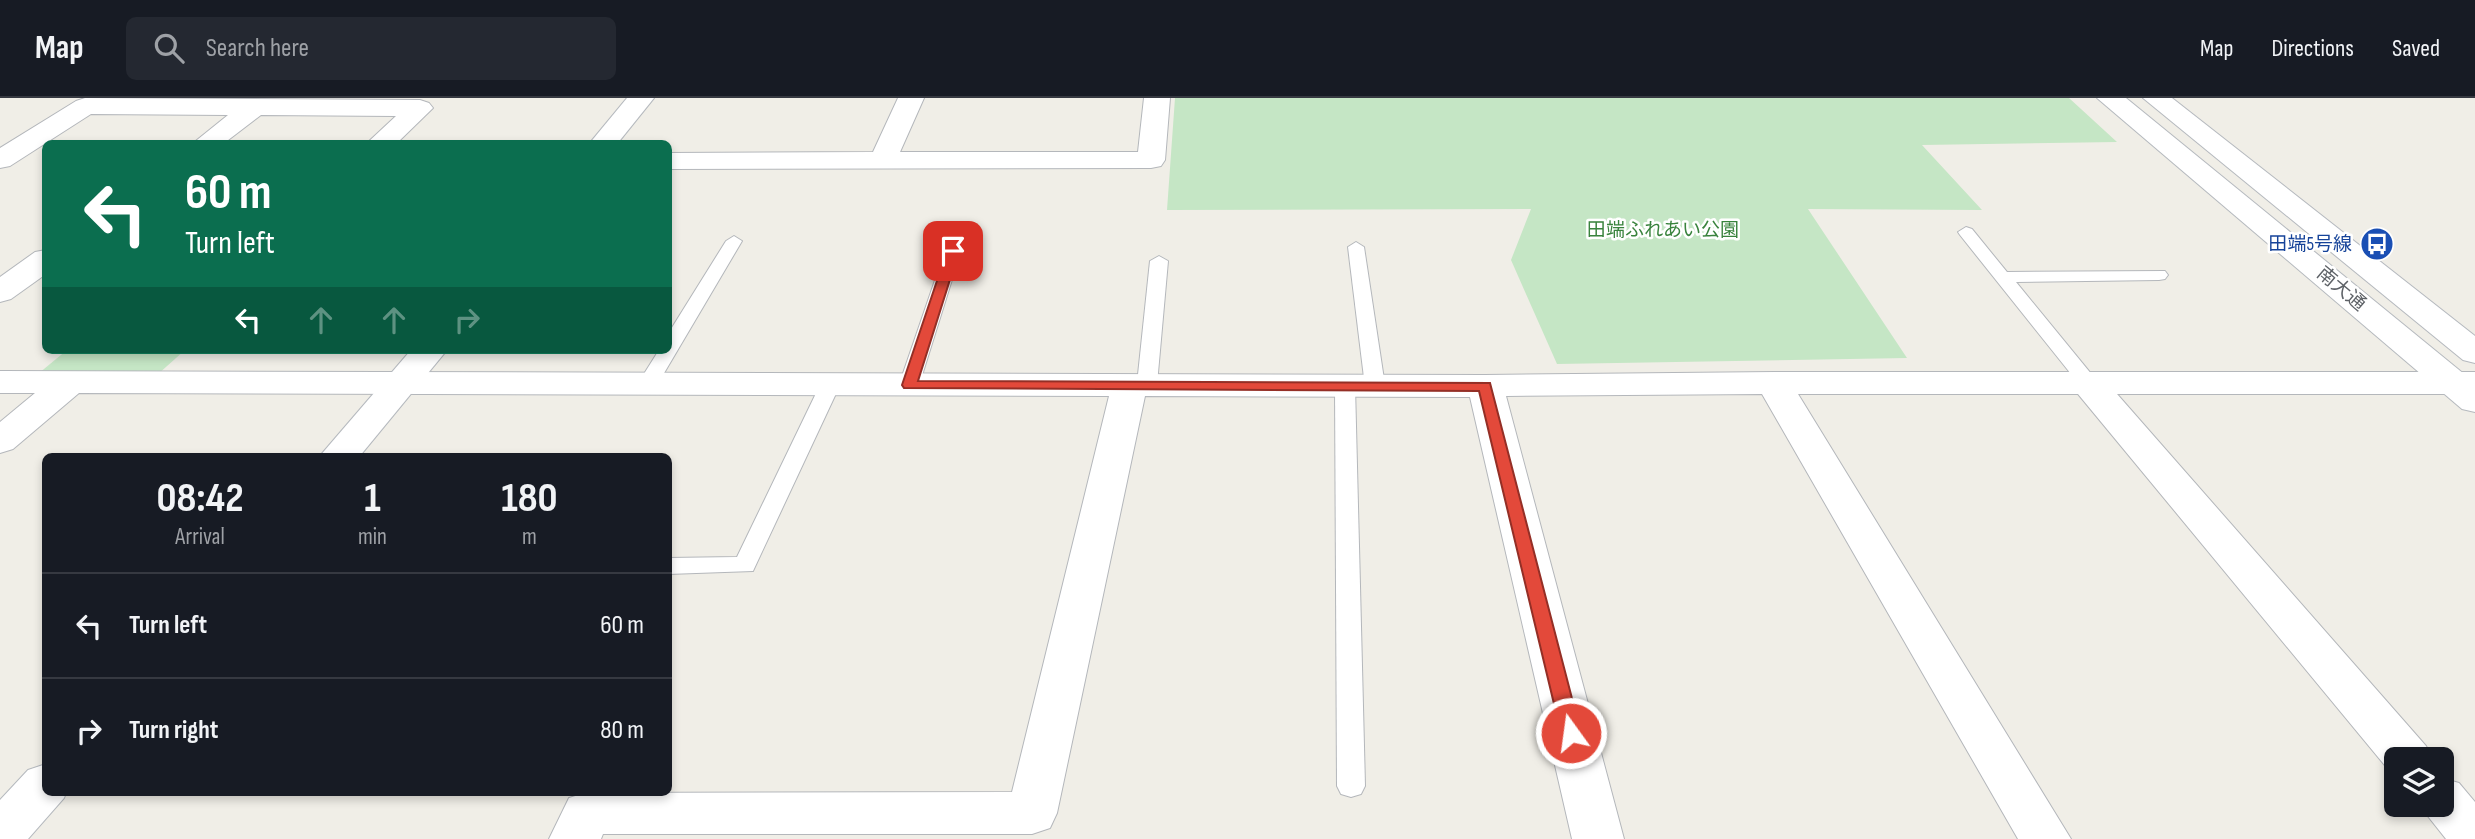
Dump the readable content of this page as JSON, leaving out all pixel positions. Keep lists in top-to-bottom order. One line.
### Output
{"streets":{"street":["南大通"]},"parks":["田端ふれあい公園"],"places":{"bus stop":["田端5号線"]},"page":{"header":"Map","search":"Search here","nav":["Map","Directions","Saved"],"turn":["60 m","Turn left"],"eta":["08:42","Arrival","1","min","180","m"],"list":[{"name":"Turn left","value":"60 m"},{"name":"Turn right","value":"80 m"}]}}
